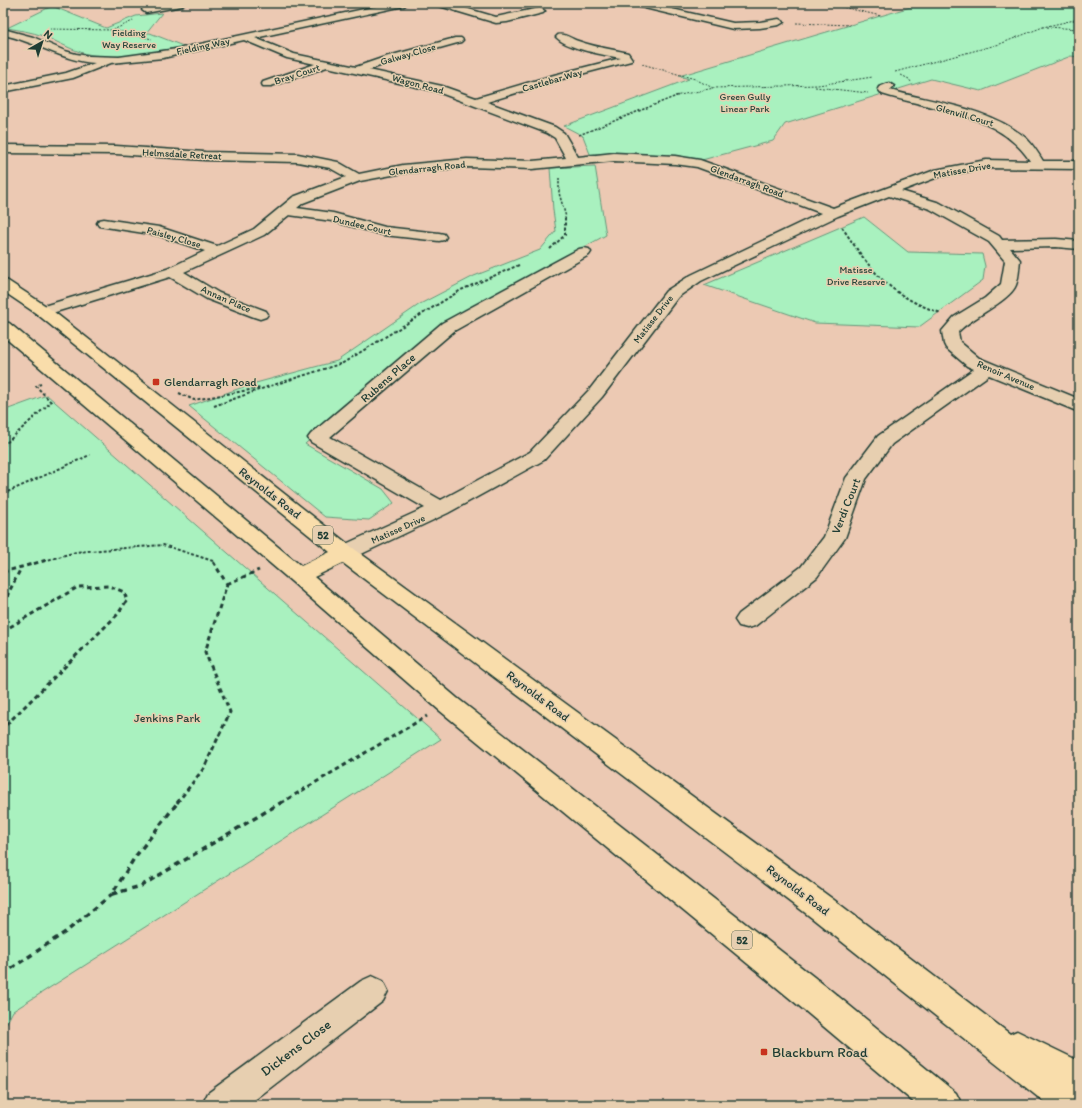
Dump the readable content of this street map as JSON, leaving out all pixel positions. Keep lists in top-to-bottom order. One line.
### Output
{"streets":{"main road":["Reynolds Road","52"],"street":["Fielding Way","Galway Close","Bray Court","Castlebar Way","Wagon Road","Glenvill Court","Helmsdale Retreat","Glendarragh Road","Matisse Drive","Dundee Court","Paisley Close","Annan Place","Renoir Avenue","Rubens Place","Verdi Court","Dickens Close"]},"crossings":[["Fielding Way","Wagon Road"],["Galway Close","Wagon Road"],["Bray Court","Wagon Road"],["Castlebar Way","Wagon Road"],["Wagon Road","Glendarragh Road"],["Glenvill Court","Matisse Drive"],["Helmsdale Retreat","Glendarragh Road"],["Glendarragh Road","Matisse Drive"],["Glendarragh Road","Dundee Court"],["Glendarragh Road","Paisley Close"],["Glendarragh Road","Annan Place"],["Glendarragh Road","Reynolds Road"],["Matisse Drive","Renoir Avenue"],["Matisse Drive","Rubens Place"],["Matisse Drive","Reynolds Road"],["Renoir Avenue","Verdi Court"]],"parks":["Fielding Way Reserve","Green Gully Linear Park","Matisse Drive Reserve","Jenkins Park"],"places":{"transit":["Glendarragh Road","Blackburn Road"]},"north":"top right"}
